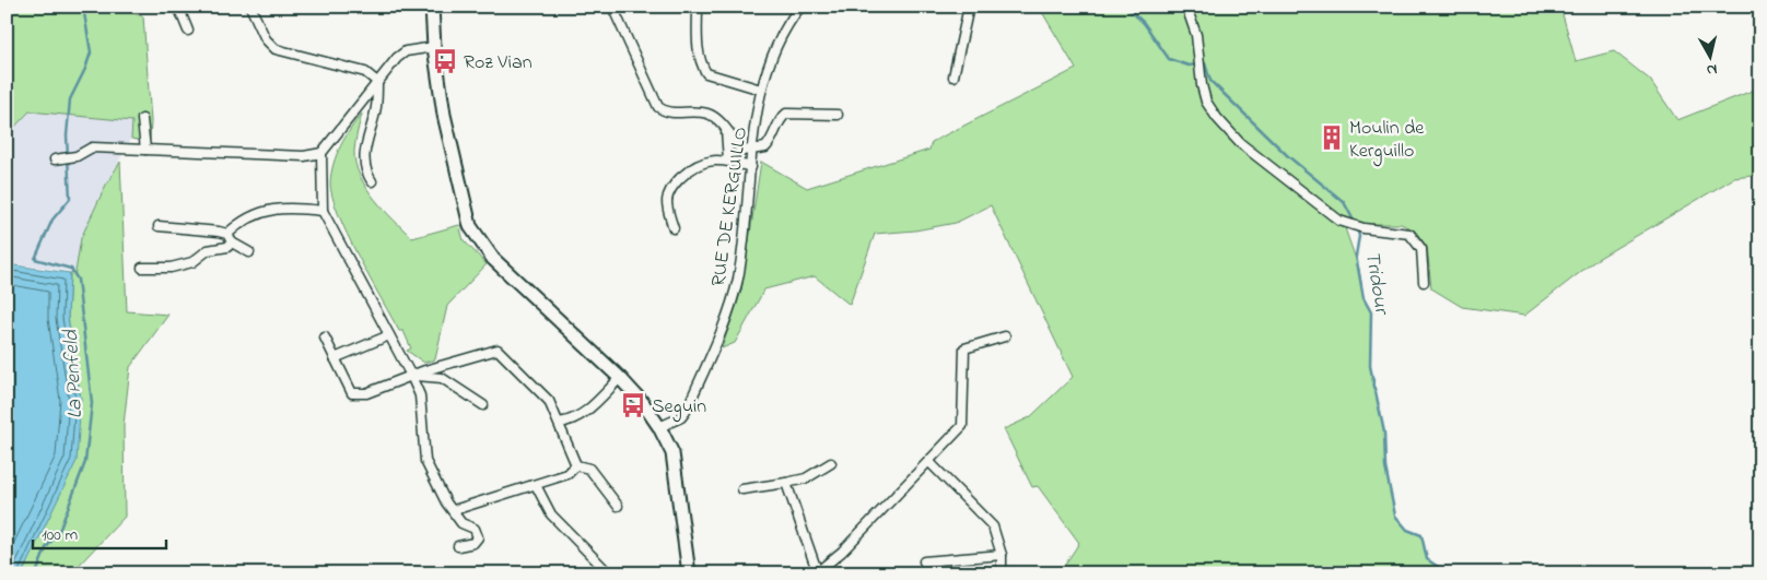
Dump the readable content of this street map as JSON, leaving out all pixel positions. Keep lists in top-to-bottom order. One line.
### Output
{"streets":{"street":["RUE DE KERGUILLO"]},"water":["Tridour","La Penfeld"],"places":{"bus stop":["Roz Vian","Seguin"],"building":["Moulin de Kerguillo"]},"scale_bar":"100 m","north":"bottom"}
